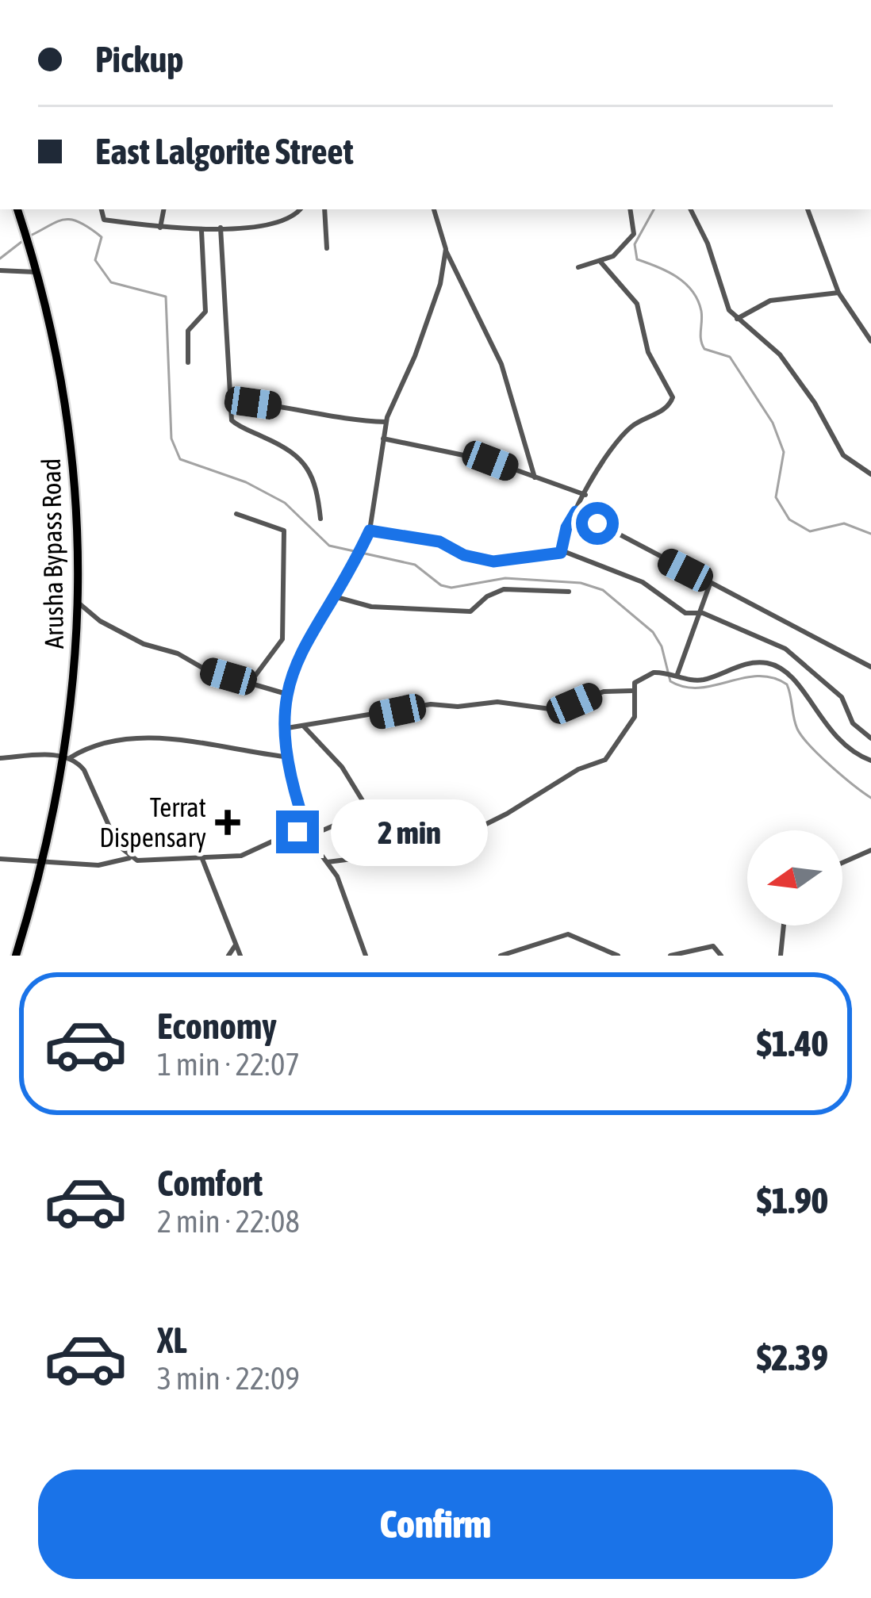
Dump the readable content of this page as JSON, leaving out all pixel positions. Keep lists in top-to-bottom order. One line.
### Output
{"streets":{"main road":["Arusha Bypass Road"]},"places":{"health":["Terrat Dispensary"]},"north":"left","page":{"banner":["Pickup","East Lalgorite Street"],"bubble":"2 min","list":[{"name":"Economy","note":"1 min · 22:07","value":"$1.40"},{"name":"Comfort","note":"2 min · 22:08","value":"$1.90"},{"name":"XL","note":"3 min · 22:09","value":"$2.39"}],"buttons":"Confirm"}}
